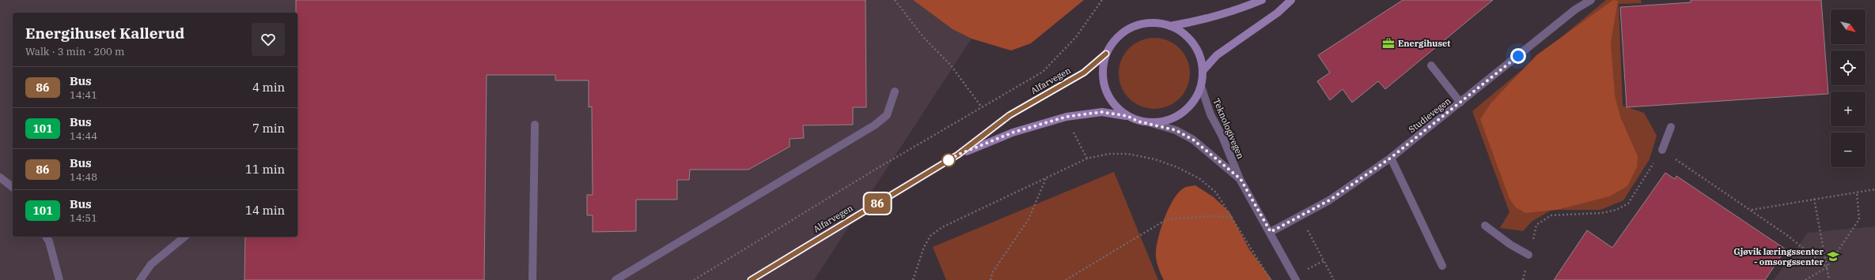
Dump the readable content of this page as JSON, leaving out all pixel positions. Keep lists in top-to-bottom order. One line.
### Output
{"streets":{"main road":["Alfarvegen"],"street":["Studievegen","Teknologivegen"]},"crossings":[["Alfarvegen","Teknologivegen"],["Studievegen","Teknologivegen"]],"places":{"office":["Energihuset"],"school or university":["Gjøvik læringssenter - omsorgssenter"]},"lines":["bus line 86"],"north":"bottom right","page":{"on_map":"86","map_buttons":["+","−"],"heading":["Energihuset Kallerud","Walk · 3 min · 200 m"],"list":[{"mark":"86","name":"Bus","note":"14:41","value":"4 min"},{"mark":"101","name":"Bus","note":"14:44","value":"7 min"},{"mark":"86","name":"Bus","note":"14:48","value":"11 min"},{"mark":"101","name":"Bus","note":"14:51","value":"14 min"}]}}
